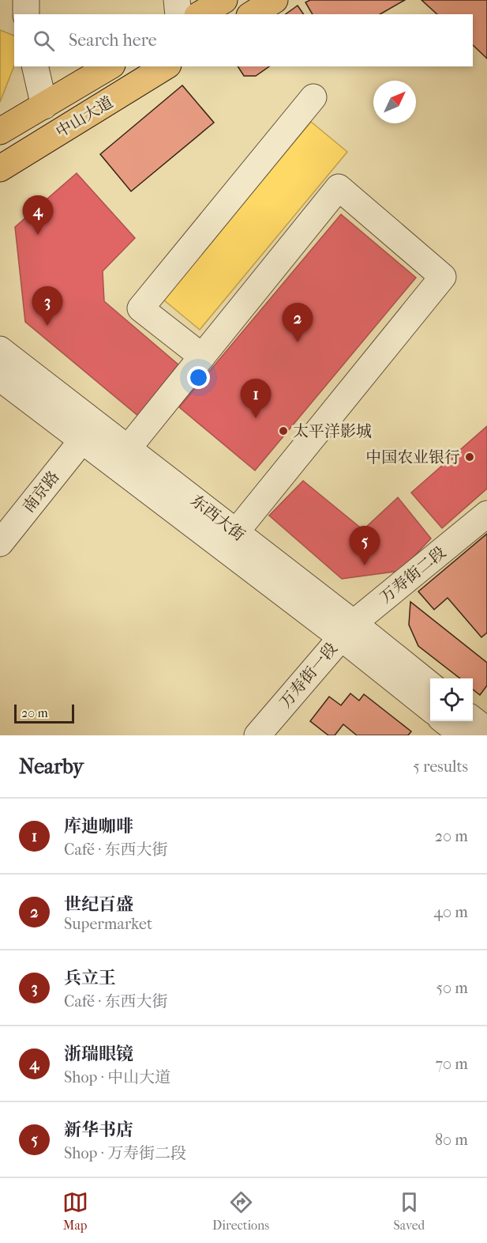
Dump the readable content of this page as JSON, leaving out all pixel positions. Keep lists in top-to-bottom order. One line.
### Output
{"streets":{"main road":["中山大道"],"street":["南京路","东西大街","万寿街二段","万寿街一段"]},"crossings":[["南京路","东西大街"],["东西大街","万寿街二段"],["东西大街","万寿街一段"],["万寿街二段","万寿街一段"]],"places":["太平洋影城","中国农业银行"],"scale_bar":"20 m","north":"top right","page":{"search":"Search here","pins":["4","3","2","1","5"],"scale":"20 m","heading":["Nearby","5 results"],"list":[{"mark":"1","name":"库迪咖啡","note":"Café · 东西大街","value":"20 m"},{"mark":"2","name":"世纪百盛","note":"Supermarket","value":"40 m"},{"mark":"3","name":"兵立王","note":"Café · 东西大街","value":"50 m"},{"mark":"4","name":"浙瑞眼镜","note":"Shop · 中山大道","value":"70 m"},{"mark":"5","name":"新华书店","note":"Shop · 万寿街二段","value":"80 m"}],"nav":["Map","Directions","Saved"]}}
